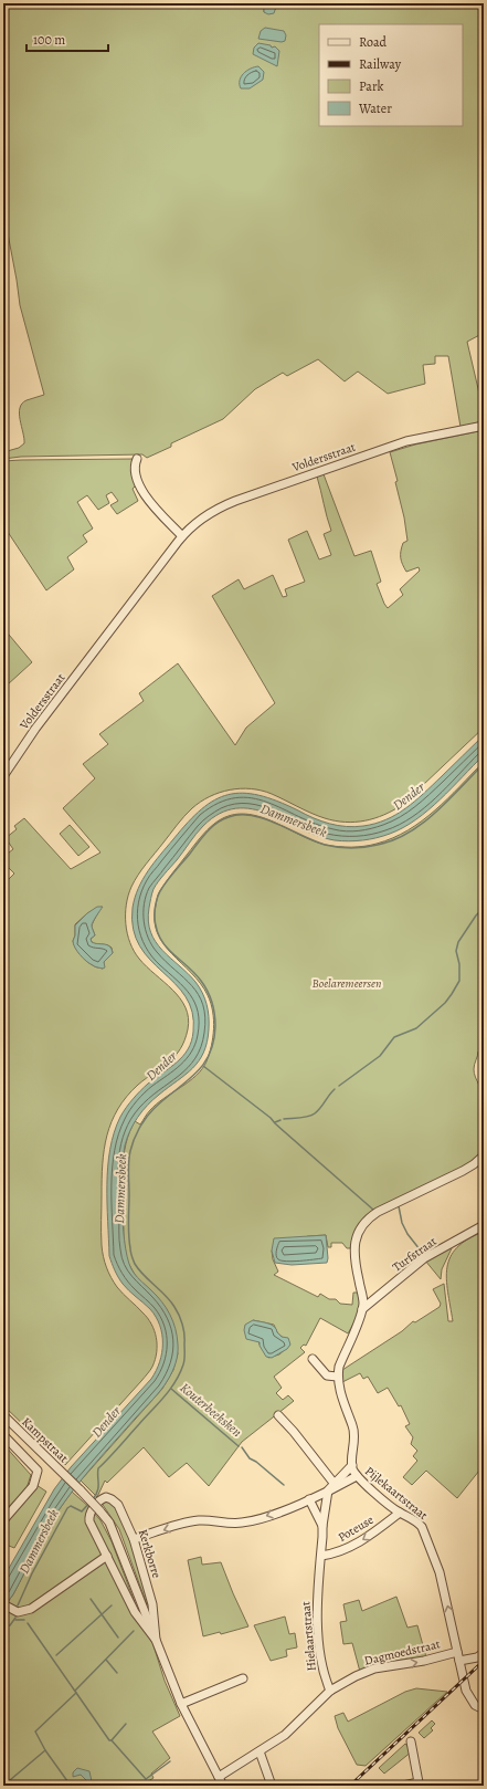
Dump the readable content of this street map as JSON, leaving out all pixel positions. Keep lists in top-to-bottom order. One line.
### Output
{"streets":{"street":["Voldersstraat","Turfstraat","Kampstraat","Pijlekaartstraat","Poteuse","Kerkborre","Hielaartstraat","Dagmoedstraat"]},"crossings":[["Kampstraat","Kerkborre"],["Pijlekaartstraat","Poteuse"],["Pijlekaartstraat","Hielaartstraat"],["Pijlekaartstraat","Dagmoedstraat"],["Poteuse","Hielaartstraat"],["Kerkborre","Dagmoedstraat"],["Hielaartstraat","Dagmoedstraat"]],"one_way":["Pijlekaartstraat","Poteuse","Dagmoedstraat"],"water":["Dender","Dammersbeek","Kouterbeeksken"],"parks":["Boelaremeersen"],"legend":["Road","Railway","Park","Water"],"scale_bar":"100 m"}
